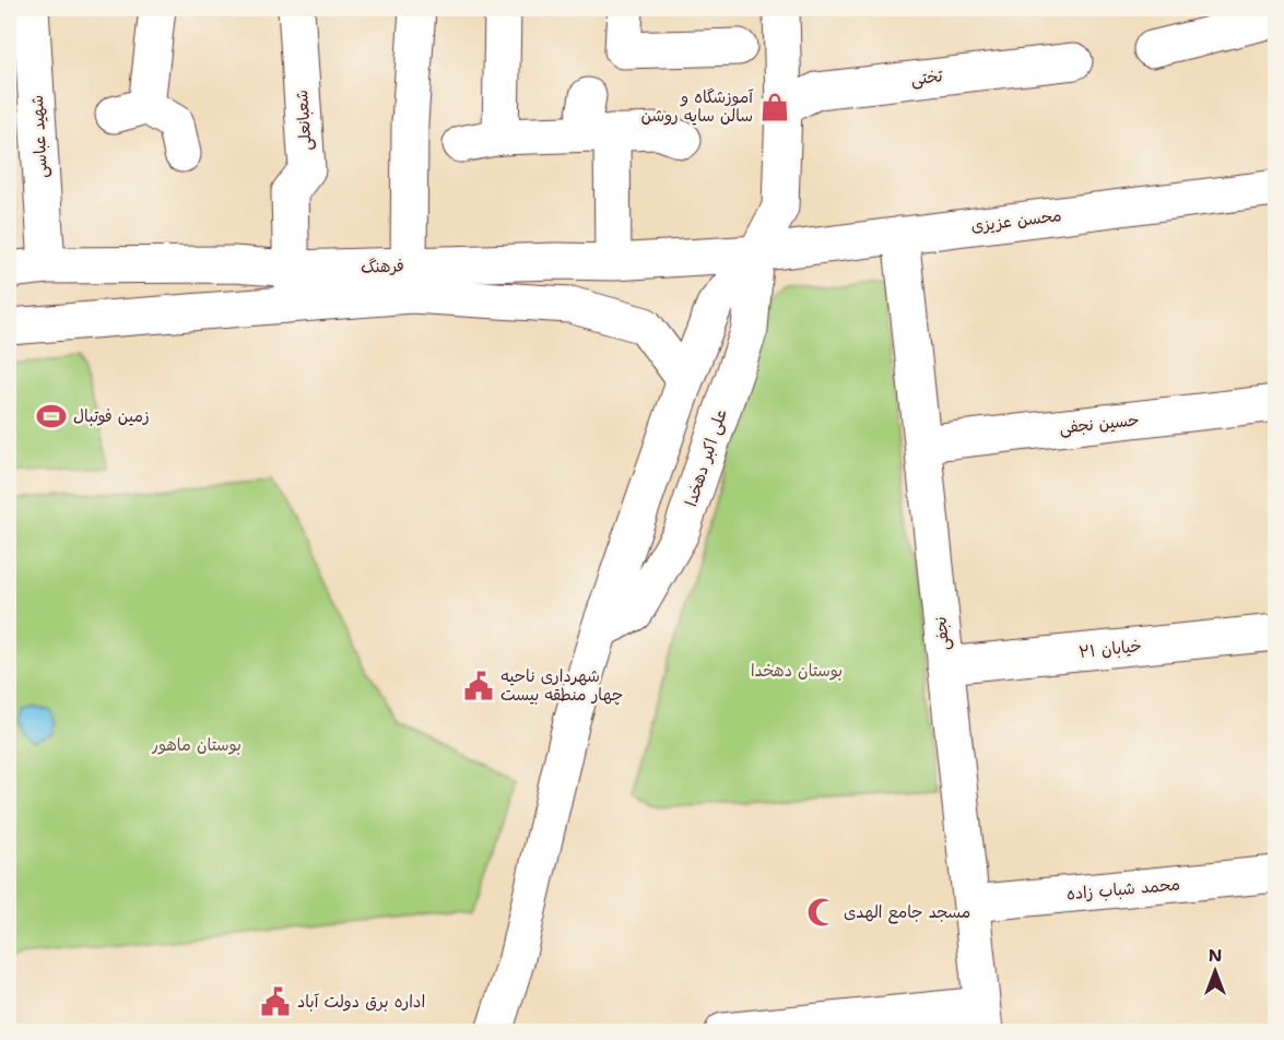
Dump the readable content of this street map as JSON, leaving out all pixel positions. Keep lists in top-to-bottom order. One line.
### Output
{"streets":{"street":["تختی","شعبانعلی","شهید عباسی","محسن عزیزی","فرهنگ","حسین نجفی","علی اکبر دهخدا","نجفی","خیابان ۲۱","محمد شباب زاده"]},"crossings":[["تختی","علی اکبر دهخدا"],["شعبانعلی","فرهنگ"],["شهید عباسی","فرهنگ"],["محسن عزیزی","فرهنگ"],["محسن عزیزی","علی اکبر دهخدا"],["محسن عزیزی","نجفی"],["فرهنگ","علی اکبر دهخدا"],["حسین نجفی","نجفی"],["نجفی","خیابان ۲۱"],["نجفی","محمد شباب زاده"]],"parks":["بوستان دهخدا","بوستان ماهور"],"places":{"shop":["آموزشگاه و سالن سایه روشن"],"sports":["زمین فوتبال"],"public building":["شهرداری ناحیه چهار منطقه بیست","اداره برق دولت آباد"],"mosque":["مسجد جامع الهدی"]},"north":"top"}
